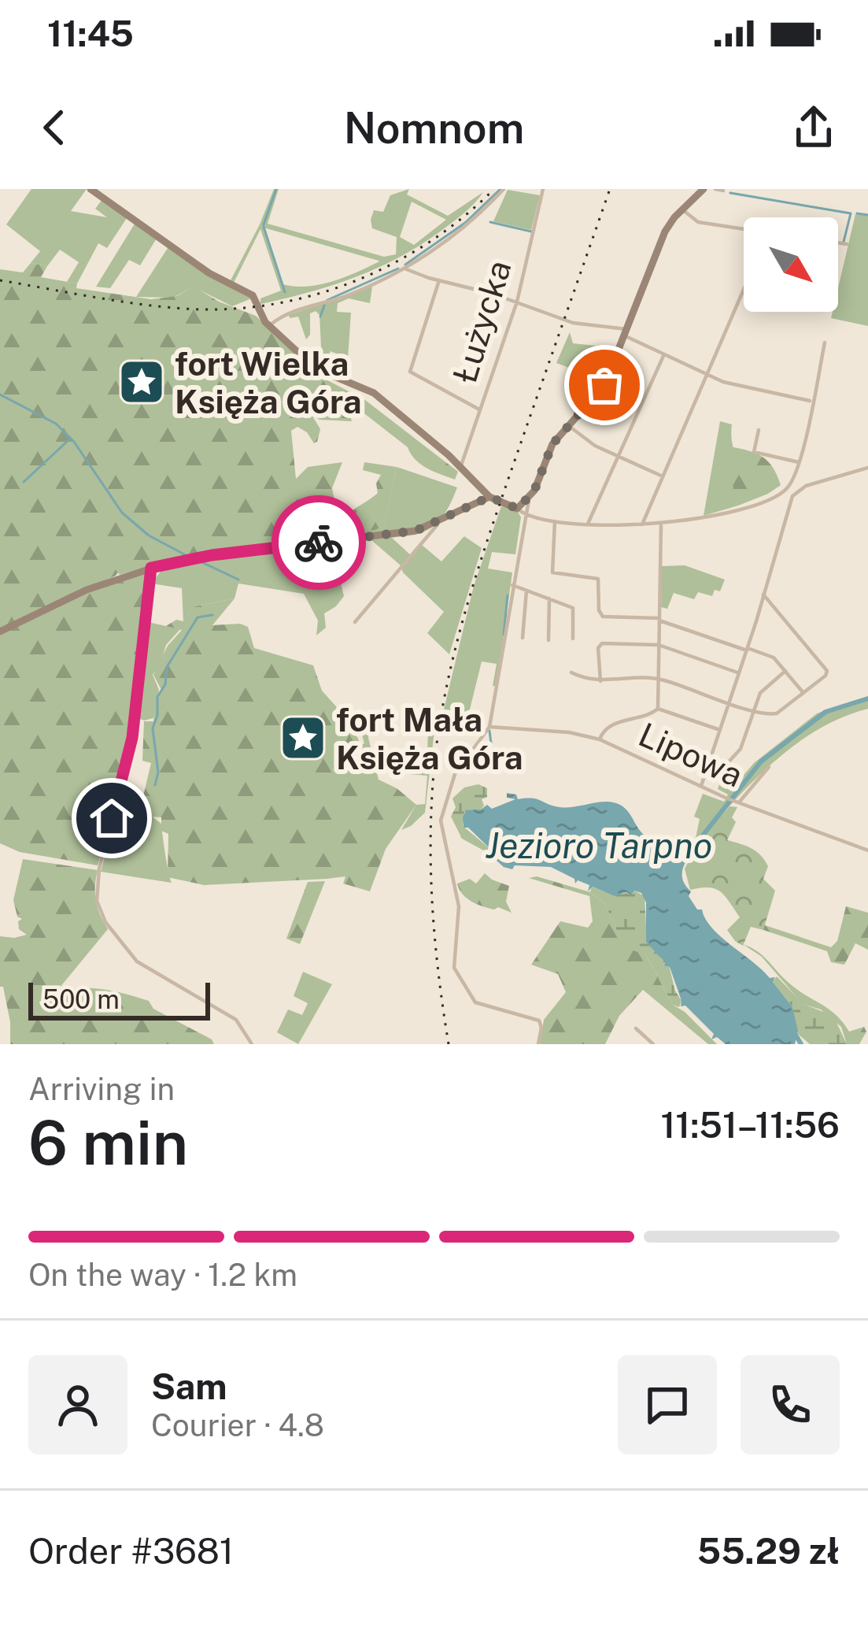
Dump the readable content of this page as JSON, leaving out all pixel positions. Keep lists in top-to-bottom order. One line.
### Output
{"streets":{"street":["Łużycka","Lipowa"]},"water":["Jezioro Tarpno"],"places":{"place":["fort Wielka Księża Góra","fort Mała Księża Góra"]},"scale_bar":"500 m","north":"bottom right","page":{"status":"11:45","header":"Nomnom","scale":"500 m","heading":["6 min","Arriving in","11:51–11:56"],"panel":["Sam","Courier · 4.8","Order #3681","55.29 zł"],"bar":"On the way · 1.2 km"}}
